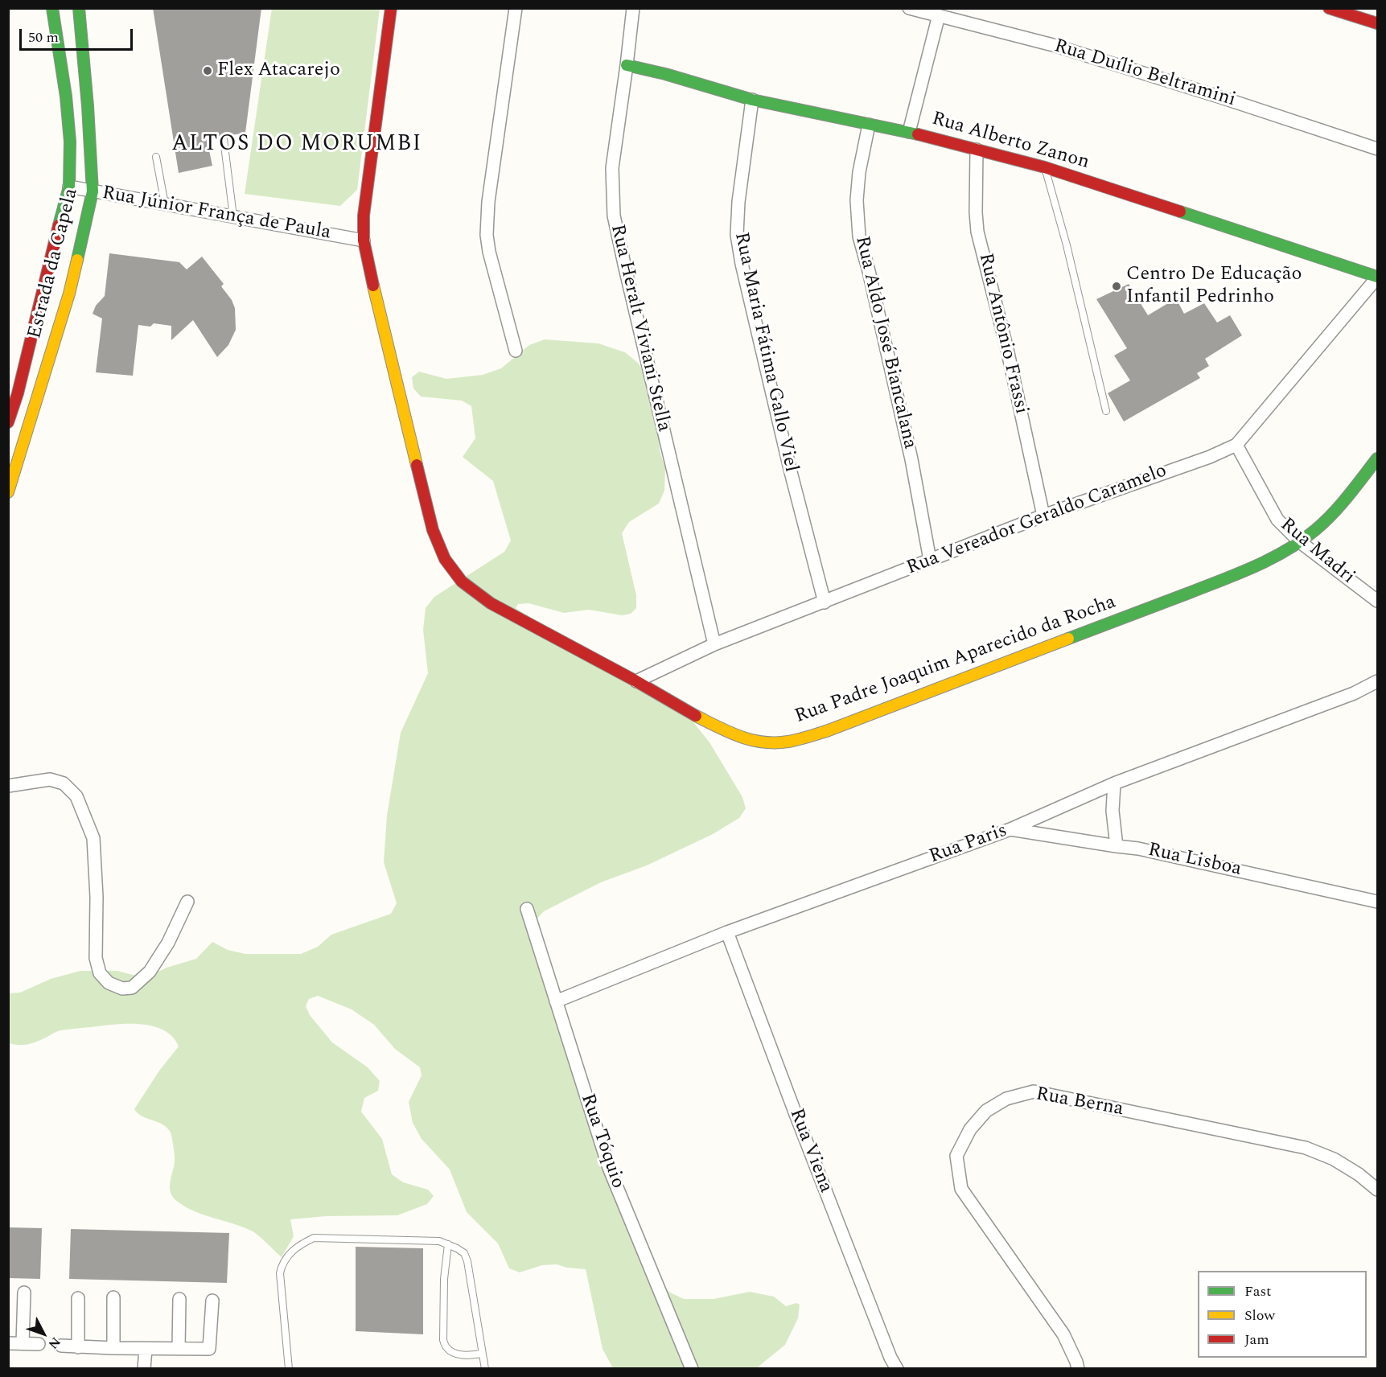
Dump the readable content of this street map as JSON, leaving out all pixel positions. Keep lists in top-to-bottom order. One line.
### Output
{"streets":{"main road":["Rua Alberto Zanon","Estrada da Capela","Rua Padre Joaquim Aparecido da Rocha"],"street":["Rua Duílio Beltramini","Rua Júnior França de Paula","Rua Heralt Viviani Stella","Rua Antônio Frassi","Rua Aldo José Biancalana","Rua Maria Fátima Gallo Viel","Rua Vereador Geraldo Caramelo","Rua Madri","Rua Paris","Rua Lisboa","Rua Berna","Rua Tóquio","Rua Viena"]},"crossings":[["Rua Alberto Zanon","Rua Heralt Viviani Stella"],["Rua Alberto Zanon","Rua Antônio Frassi"],["Rua Alberto Zanon","Rua Aldo José Biancalana"],["Rua Alberto Zanon","Rua Maria Fátima Gallo Viel"],["Rua Alberto Zanon","Rua Vereador Geraldo Caramelo"],["Rua Júnior França de Paula","Estrada da Capela"],["Rua Júnior França de Paula","Rua Padre Joaquim Aparecido da Rocha"],["Rua Heralt Viviani Stella","Rua Vereador Geraldo Caramelo"],["Rua Antônio Frassi","Rua Vereador Geraldo Caramelo"],["Rua Aldo José Biancalana","Rua Vereador Geraldo Caramelo"],["Rua Maria Fátima Gallo Viel","Rua Vereador Geraldo Caramelo"],["Rua Vereador Geraldo Caramelo","Rua Madri"],["Rua Vereador Geraldo Caramelo","Rua Padre Joaquim Aparecido da Rocha"],["Rua Madri","Rua Padre Joaquim Aparecido da Rocha"],["Rua Paris","Rua Lisboa"],["Rua Paris","Rua Tóquio"],["Rua Paris","Rua Viena"]],"districts":["ALTOS DO MORUMBI"],"places":["Flex Atacarejo","Centro De Educação Infantil Pedrinho"],"legend":["Fast","Slow","Jam"],"scale_bar":"50 m","north":"bottom right"}
